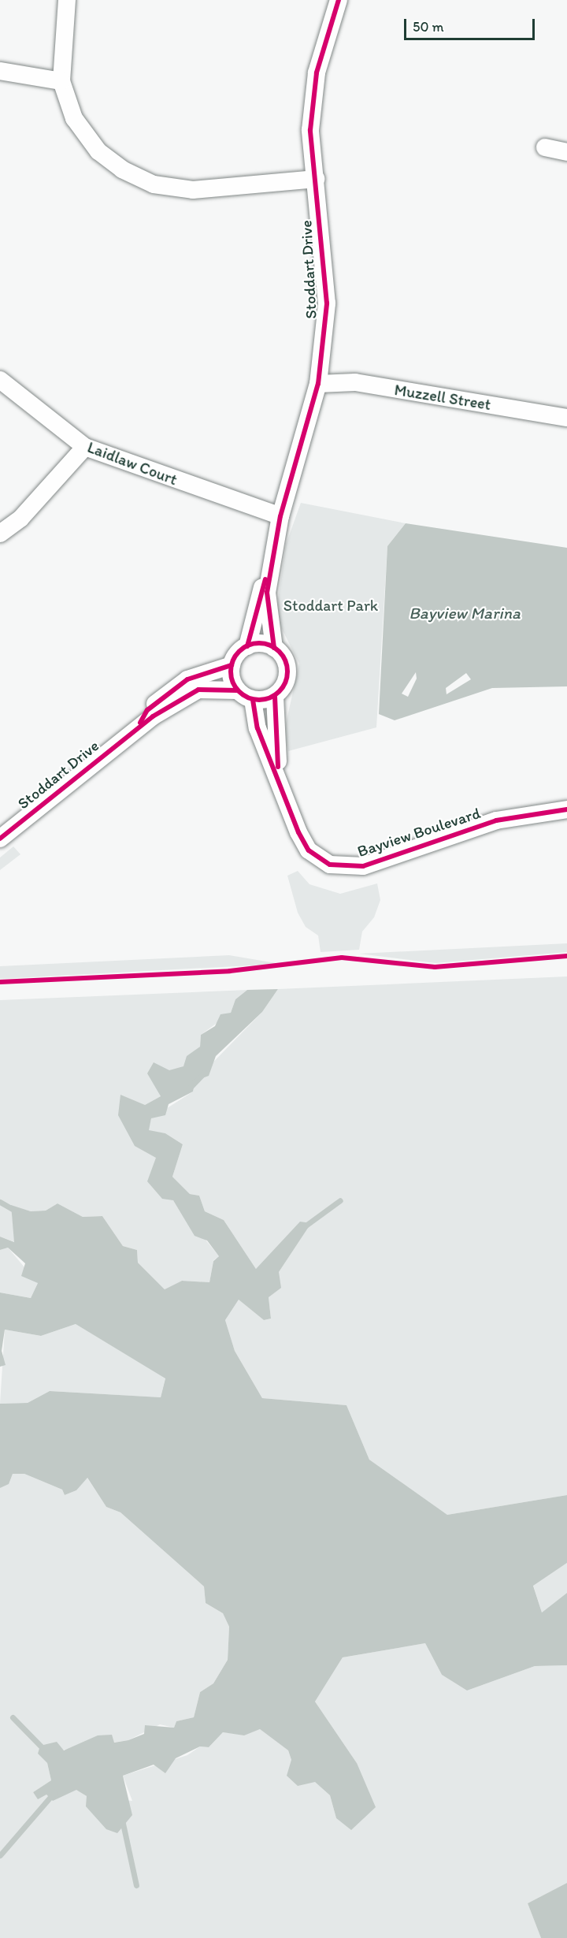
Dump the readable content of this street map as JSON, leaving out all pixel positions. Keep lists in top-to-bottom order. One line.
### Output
{"streets":{"street":["Stoddart Drive","Muzzell Street","Laidlaw Court","Bayview Boulevard"]},"crossings":[["Stoddart Drive","Muzzell Street"],["Stoddart Drive","Laidlaw Court"],["Stoddart Drive","Bayview Boulevard"]],"water":["Bayview Marina"],"parks":["Stoddart Park"],"scale_bar":"50 m"}
